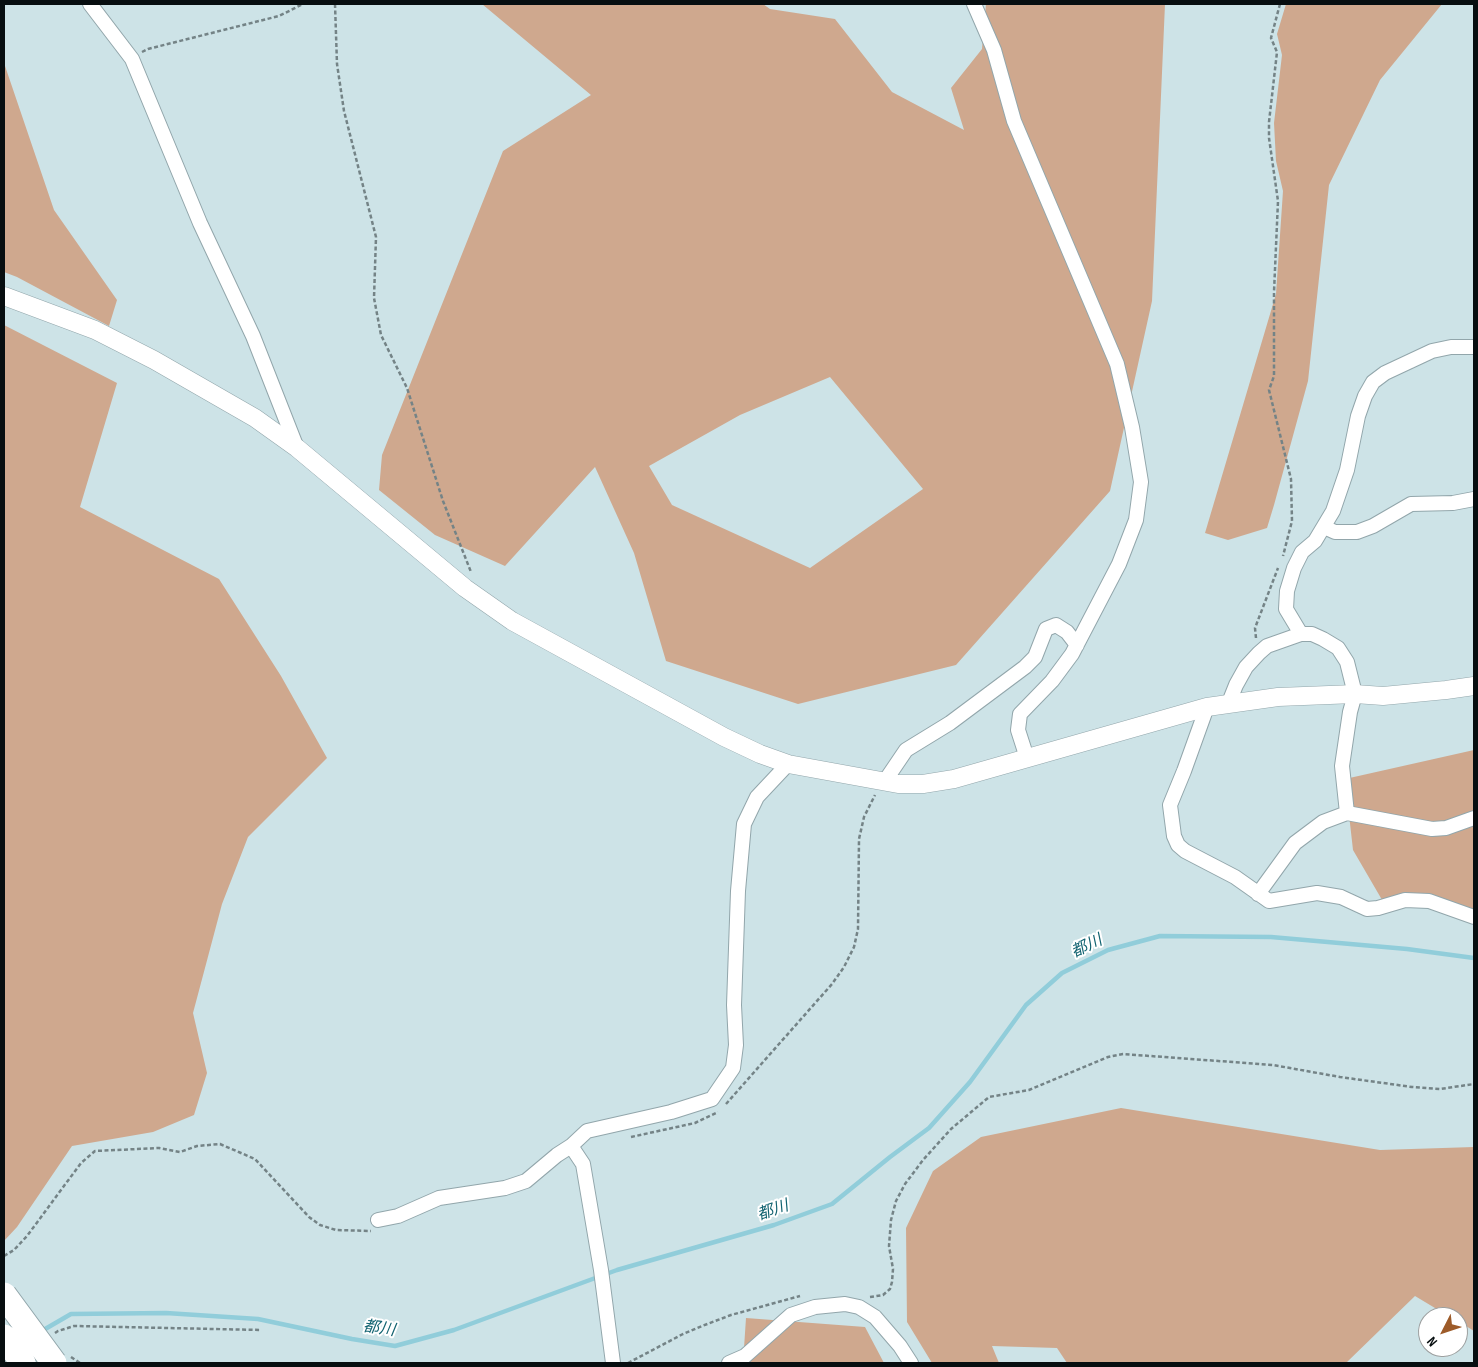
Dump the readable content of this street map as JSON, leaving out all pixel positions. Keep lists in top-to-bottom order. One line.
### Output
{"water":["都川"],"north":"bottom left"}
